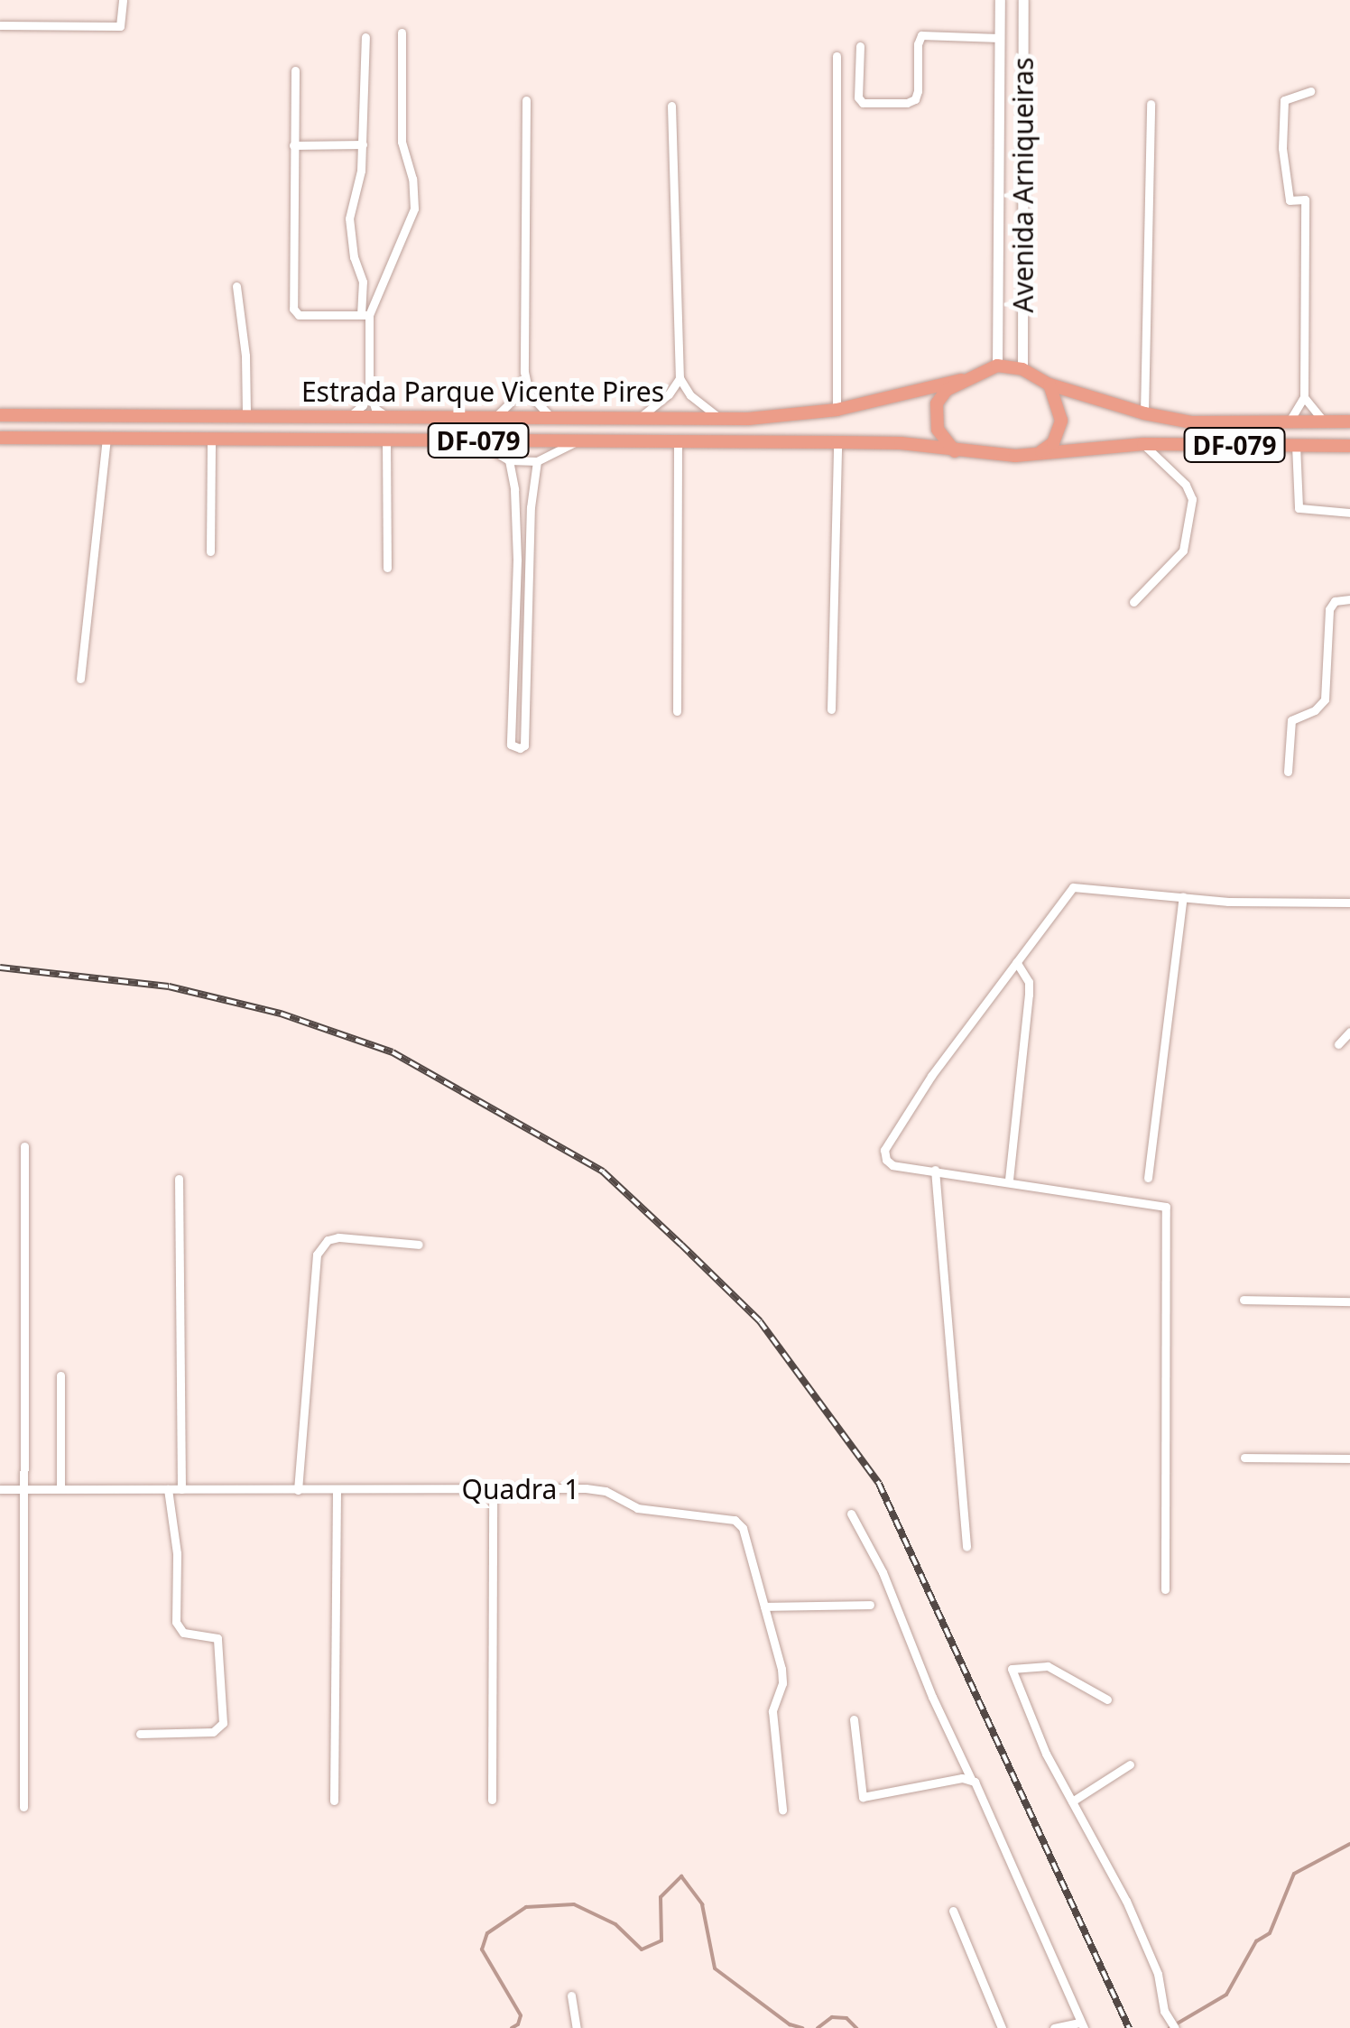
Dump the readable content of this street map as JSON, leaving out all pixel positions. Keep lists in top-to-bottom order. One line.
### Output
{"streets":{"main road":["Estrada Parque Vicente Pires","DF-079"],"street":["Avenida Arniqueiras","Quadra 1"]},"crossings":[["Avenida Arniqueiras","Estrada Parque Vicente Pires"],["Avenida Arniqueiras","DF-079"],["Estrada Parque Vicente Pires","DF-079"]]}
